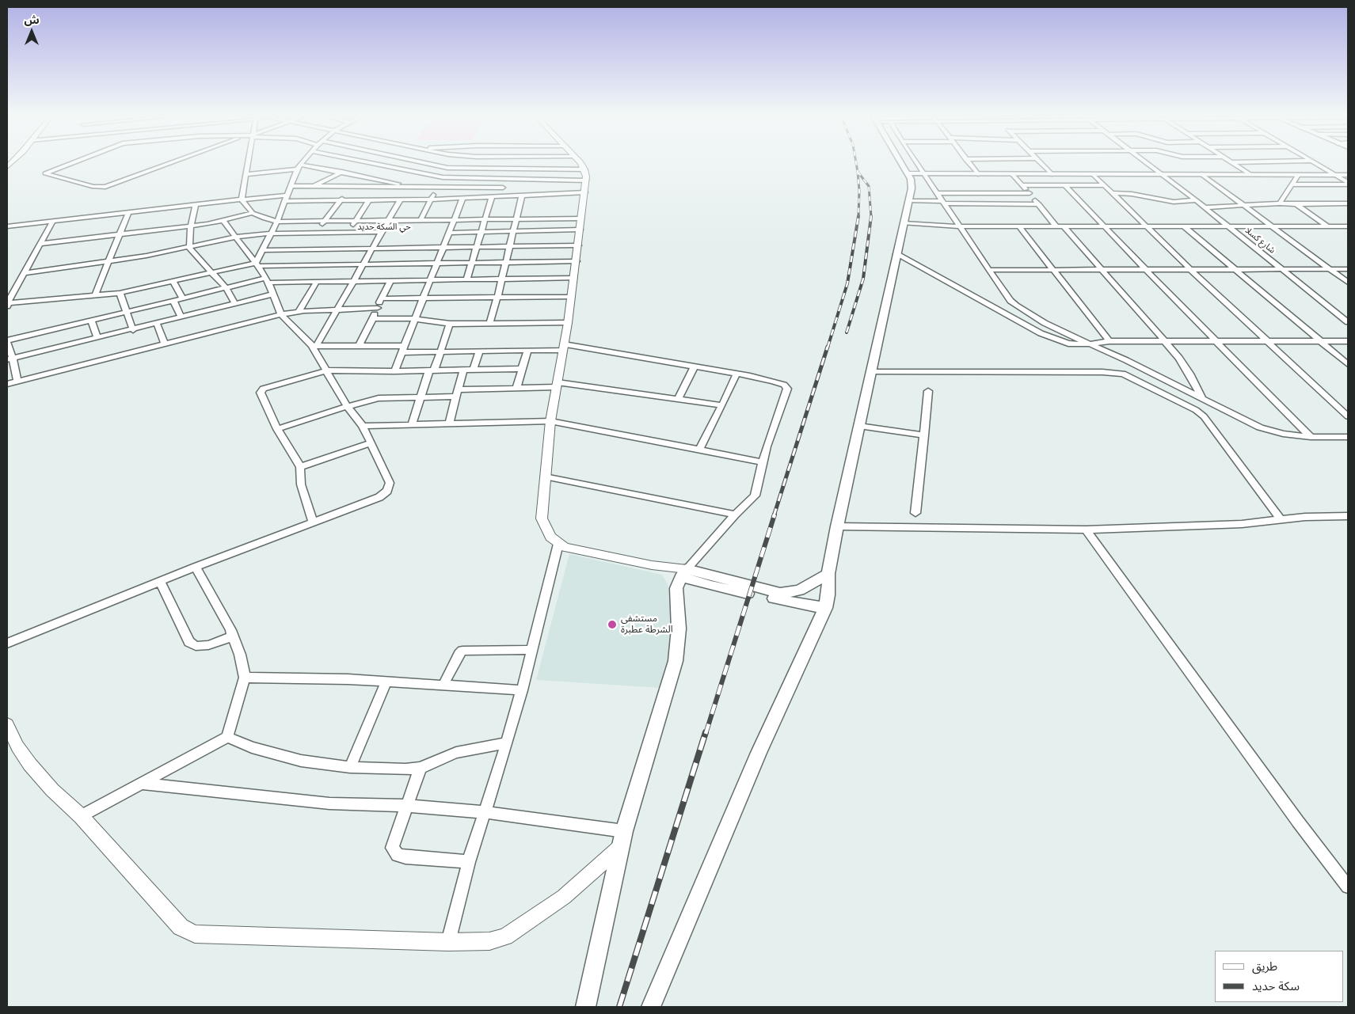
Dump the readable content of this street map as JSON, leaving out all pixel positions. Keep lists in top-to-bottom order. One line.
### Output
{"streets":{"street":["شارع كسلا"]},"districts":["حي السكة حديد"],"places":["مستشفى الشرطة عطبرة"],"legend":["طريق","سكة حديد"],"north":"top"}
